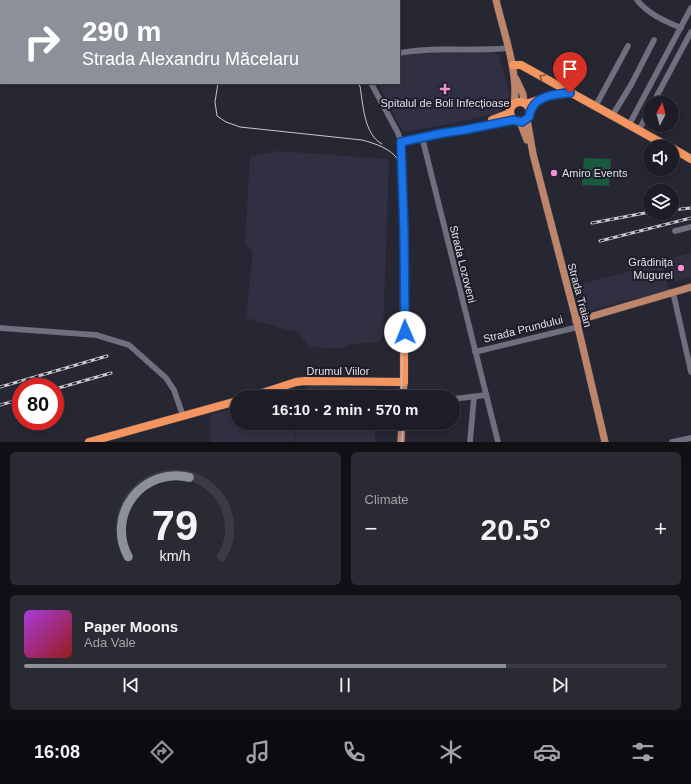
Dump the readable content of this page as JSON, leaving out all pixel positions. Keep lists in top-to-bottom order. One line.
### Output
{"streets":{"highway":["Drumul Viilor"],"main road":["Strada Traian","Strada Prundului"],"street":["Strada Lozoveni"]},"crossings":[["Strada Lozoveni","Strada Prundului"],["Strada Traian","Strada Prundului"]],"places":{"health":["Spitalul de Boli Infecțioase"],"other":["Amiro Events","Grădinița Mugurel"]},"north":"top","page":{"turn":["290 m","Strada Alexandru Măcelaru"],"limit":"80","trip":"16:10 · 2 min · 570 m","tile":"Climate","heat":["−","20.5°","+"],"song":["Paper Moons","Ada Vale"],"tabs":"16:08","gauge":["79","km/h"]}}
